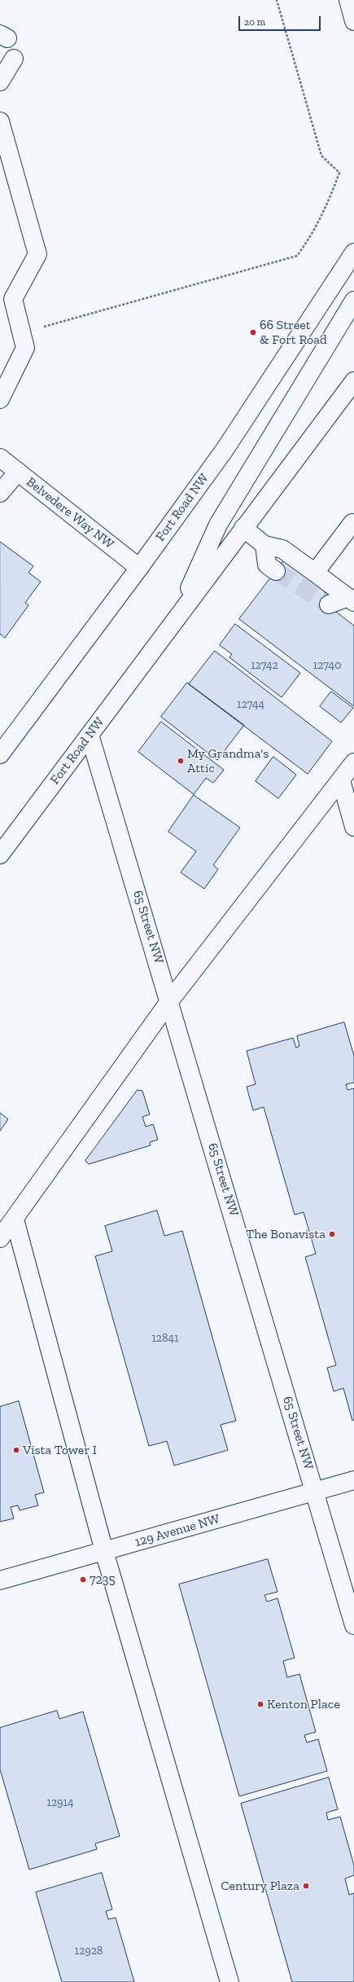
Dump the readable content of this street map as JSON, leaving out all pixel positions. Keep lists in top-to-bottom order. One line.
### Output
{"streets":{"main road":["Fort Road NW","Belvedere Way NW","65 Street NW","129 Avenue NW"]},"crossings":[["Fort Road NW","Belvedere Way NW"],["Fort Road NW","65 Street NW"],["65 Street NW","129 Avenue NW"]],"places":["66 Street & Fort Road","My Grandma's Attic","The Bonavista","Vista Tower I","7235","Kenton Place","Century Plaza"],"house_numbers":["12742","12740","12744","12841","12914","12928"],"scale_bar":"20 m"}
